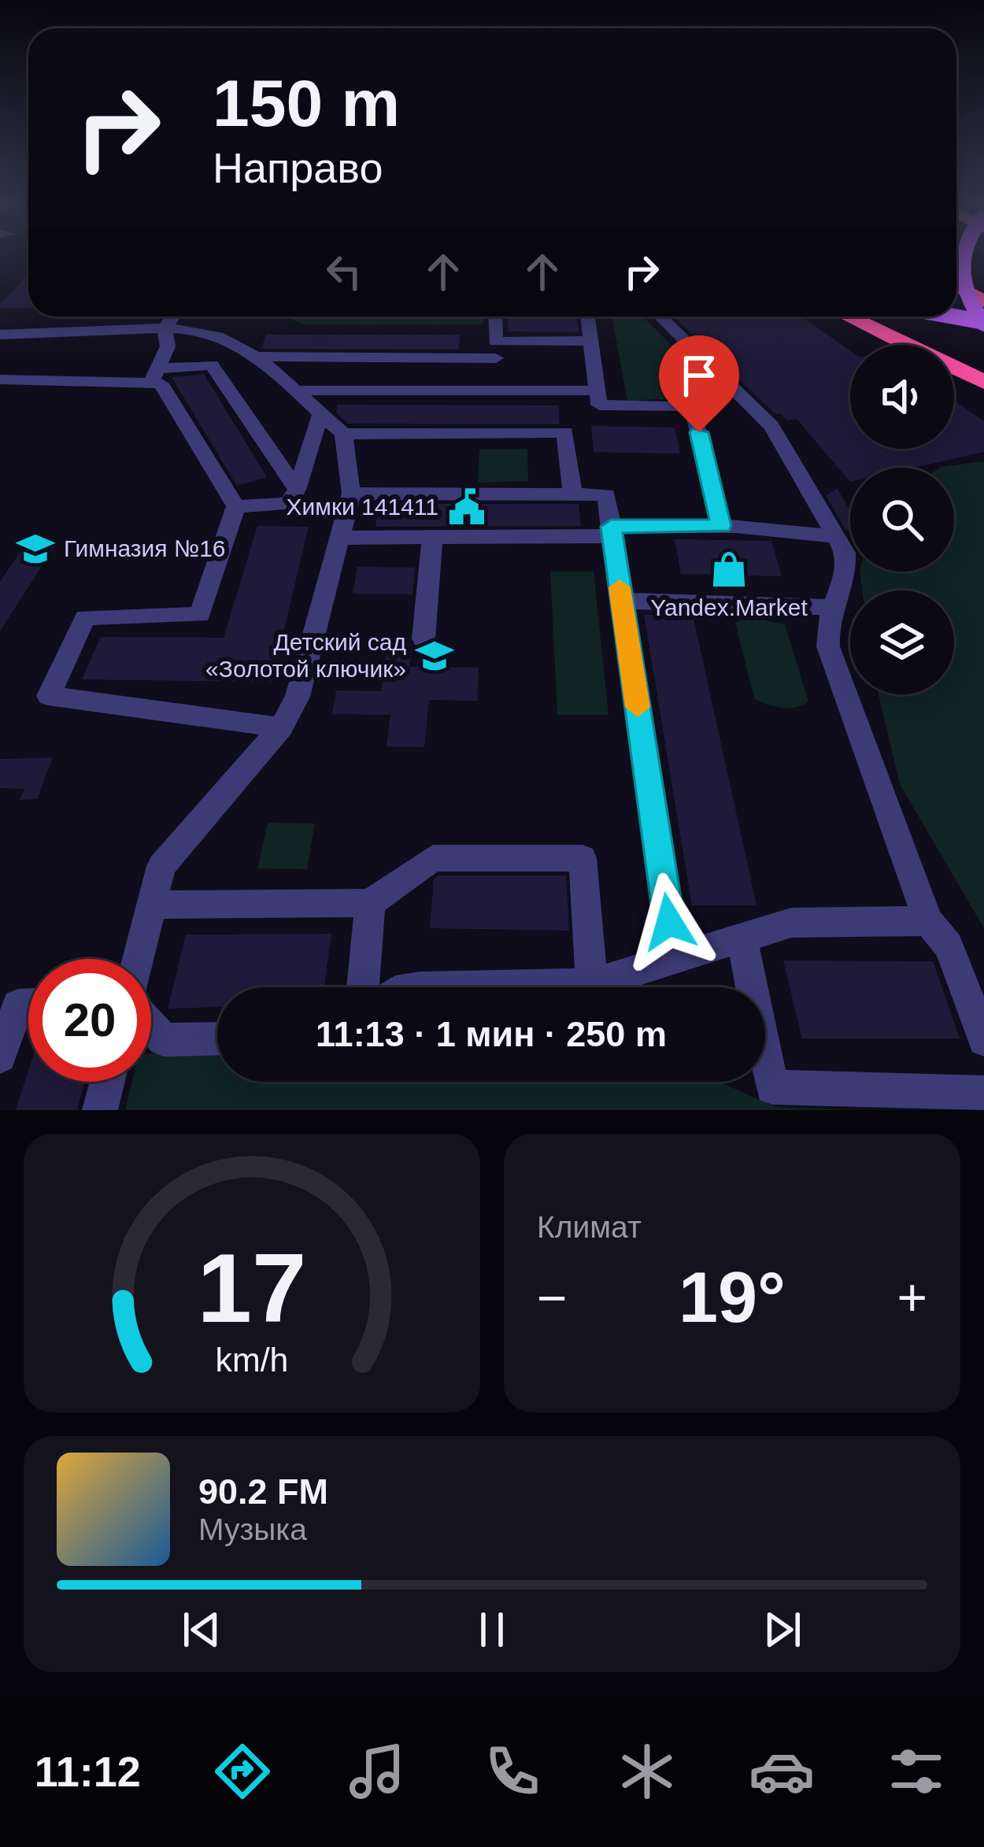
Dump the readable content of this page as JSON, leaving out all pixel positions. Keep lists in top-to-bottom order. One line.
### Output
{"places":{"public building":["Химки 141411"],"school or university":["Гимназия №16","Детский сад «Золотой ключик»"],"shop":["Yandex.Market"]},"page":{"turn":["150 m","Направо"],"limit":"20","trip":"11:13 · 1 мин · 250 m","tile":"Климат","heat":["−","19°","+"],"song":["90.2 FM","Музыка"],"tabs":"11:12","gauge":["17","km/h"]}}
